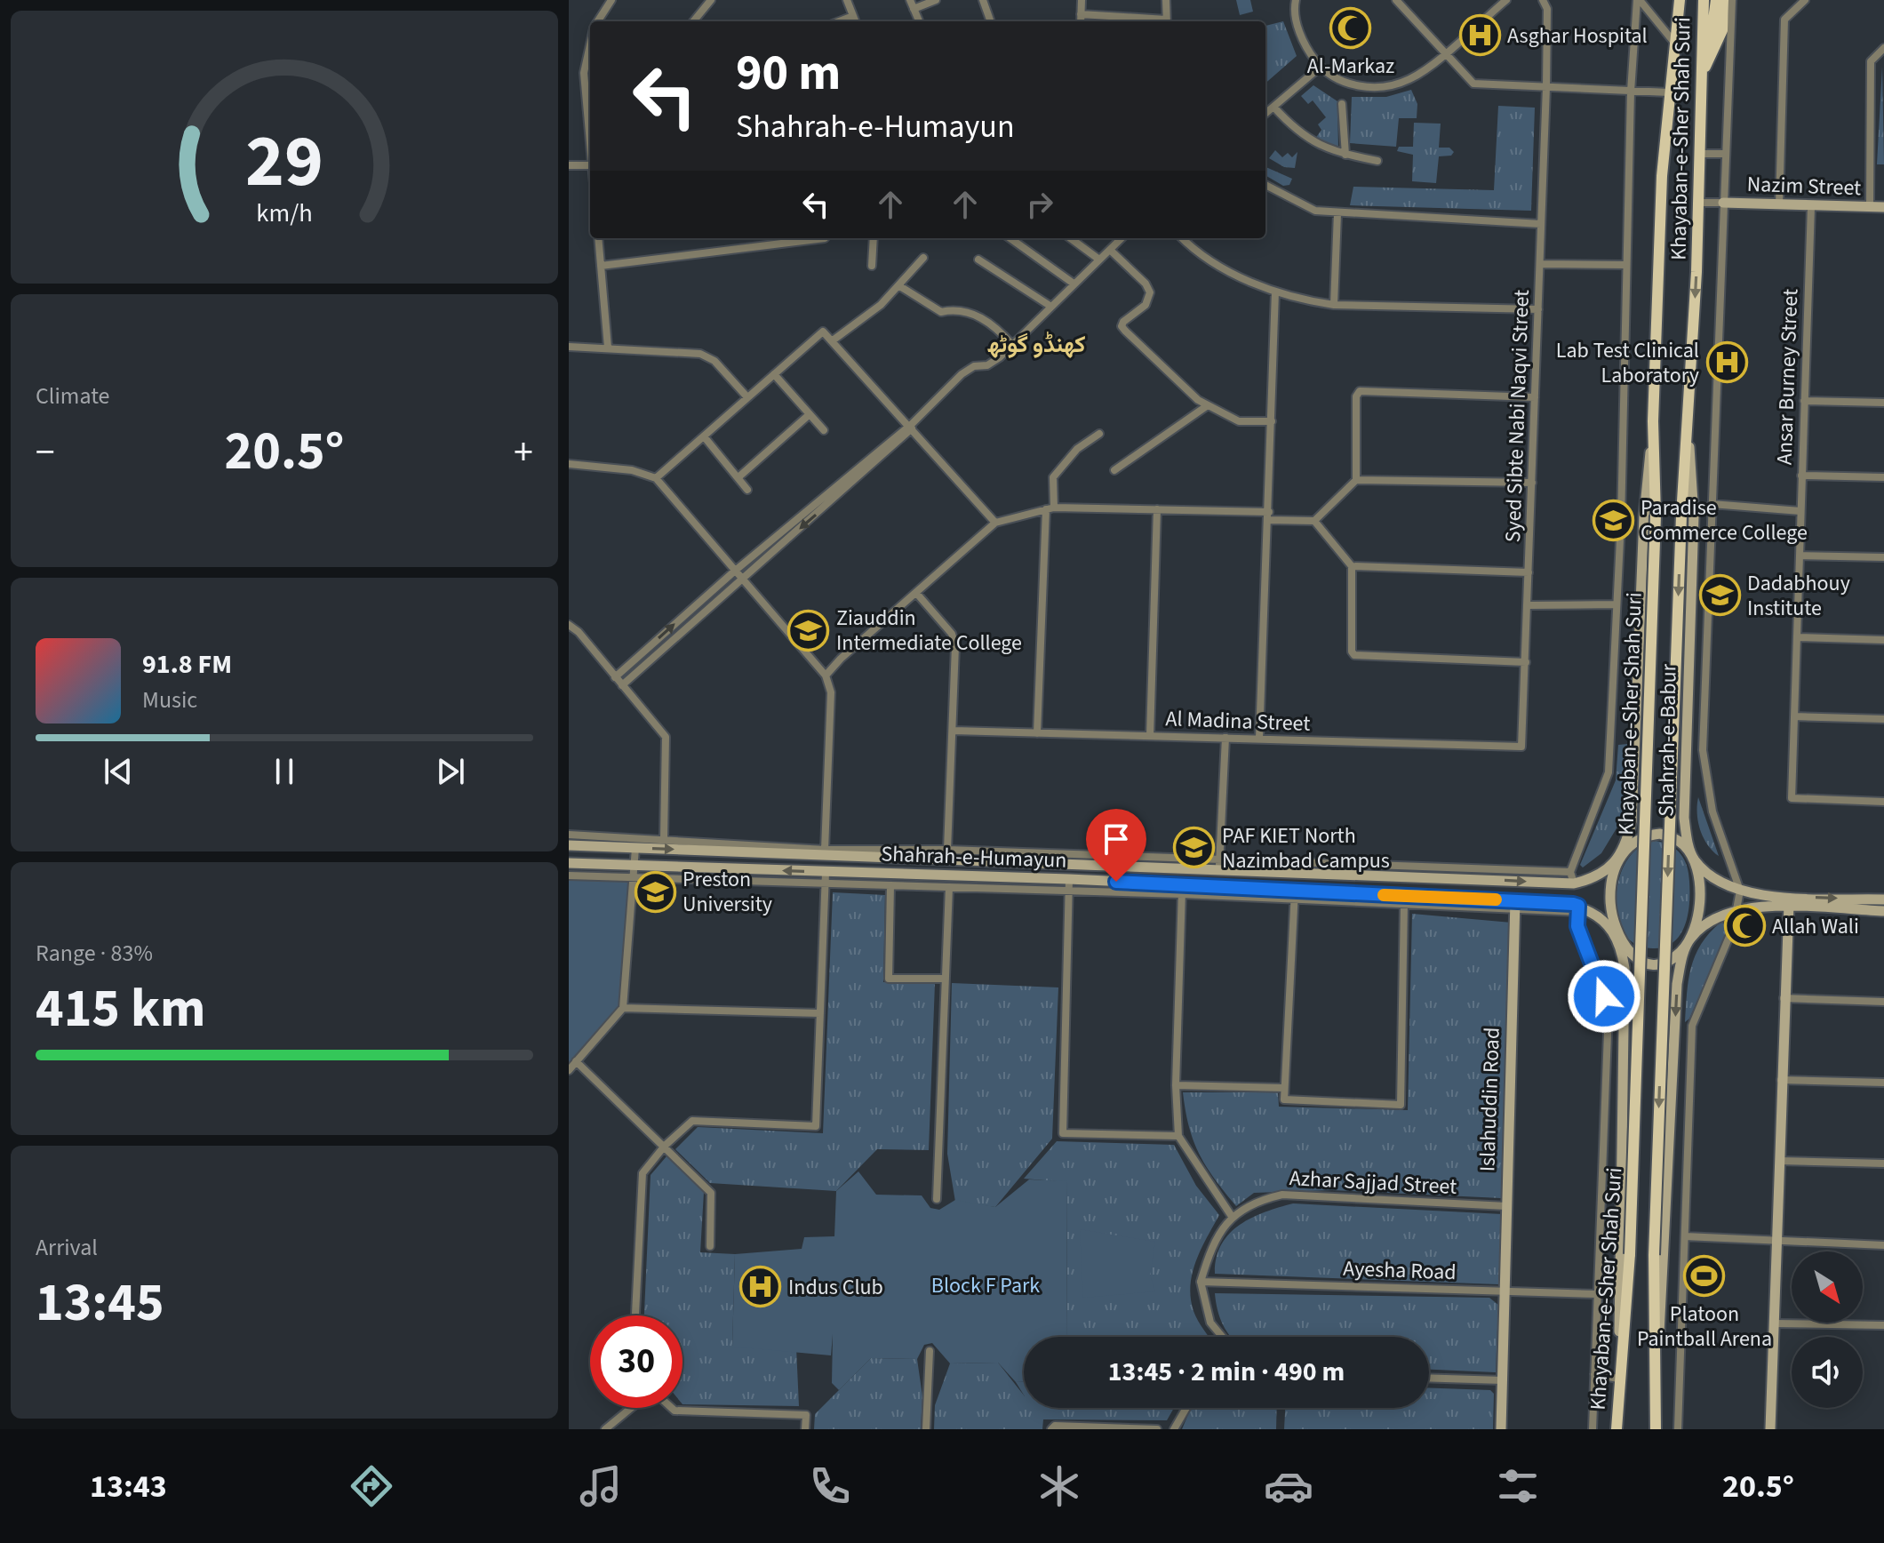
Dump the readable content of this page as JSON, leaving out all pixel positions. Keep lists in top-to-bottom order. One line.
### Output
{"streets":{"main road":["Khayaban-e-Sher Shah Suri","Nazim Street","Shahrah-e-Babur","Shahrah-e-Humayun","Islahuddin Road"],"street":["Ansar Burney Street","Syed Sibte Nabi Naqvi Street","Al Madina Street","Azhar Sajjad Street","Ayesha Road"]},"crossings":[["Khayaban-e-Sher Shah Suri","Shahrah-e-Babur"],["Nazim Street","Ansar Burney Street"],["Syed Sibte Nabi Naqvi Street","Al Madina Street"],["Shahrah-e-Babur","Shahrah-e-Humayun"],["Shahrah-e-Humayun","Islahuddin Road"],["Islahuddin Road","Azhar Sajjad Street"],["Islahuddin Road","Ayesha Road"],["Azhar Sajjad Street","Ayesha Road"]],"districts":["کھنڈو گوٹھ"],"parks":["Block F Park"],"places":{"mosque":["Al-Markaz","Allah Wali"],"hospital":["Asghar Hospital","Lab Test Clinical Laboratory","Indus Club"],"school or university":["Paradise Commerce College","Dadabhouy Institute","Ziauddin Intermediate College","PAF KIET North Nazimbad Campus","Preston University"],"sports":["Platoon Paintball Arena"]},"north":"bottom right","page":{"turn":["90 m","Shahrah-e-Humayun"],"tile":["Climate",["Range · 83%","415 km"],["Arrival","13:45"]],"heat":["−","20.5°","+"],"song":["91.8 FM","Music"],"limit":"30","trip":"13:45 · 2 min · 490 m","tabs":["13:43","20.5°"],"gauge":["29","km/h"]}}
